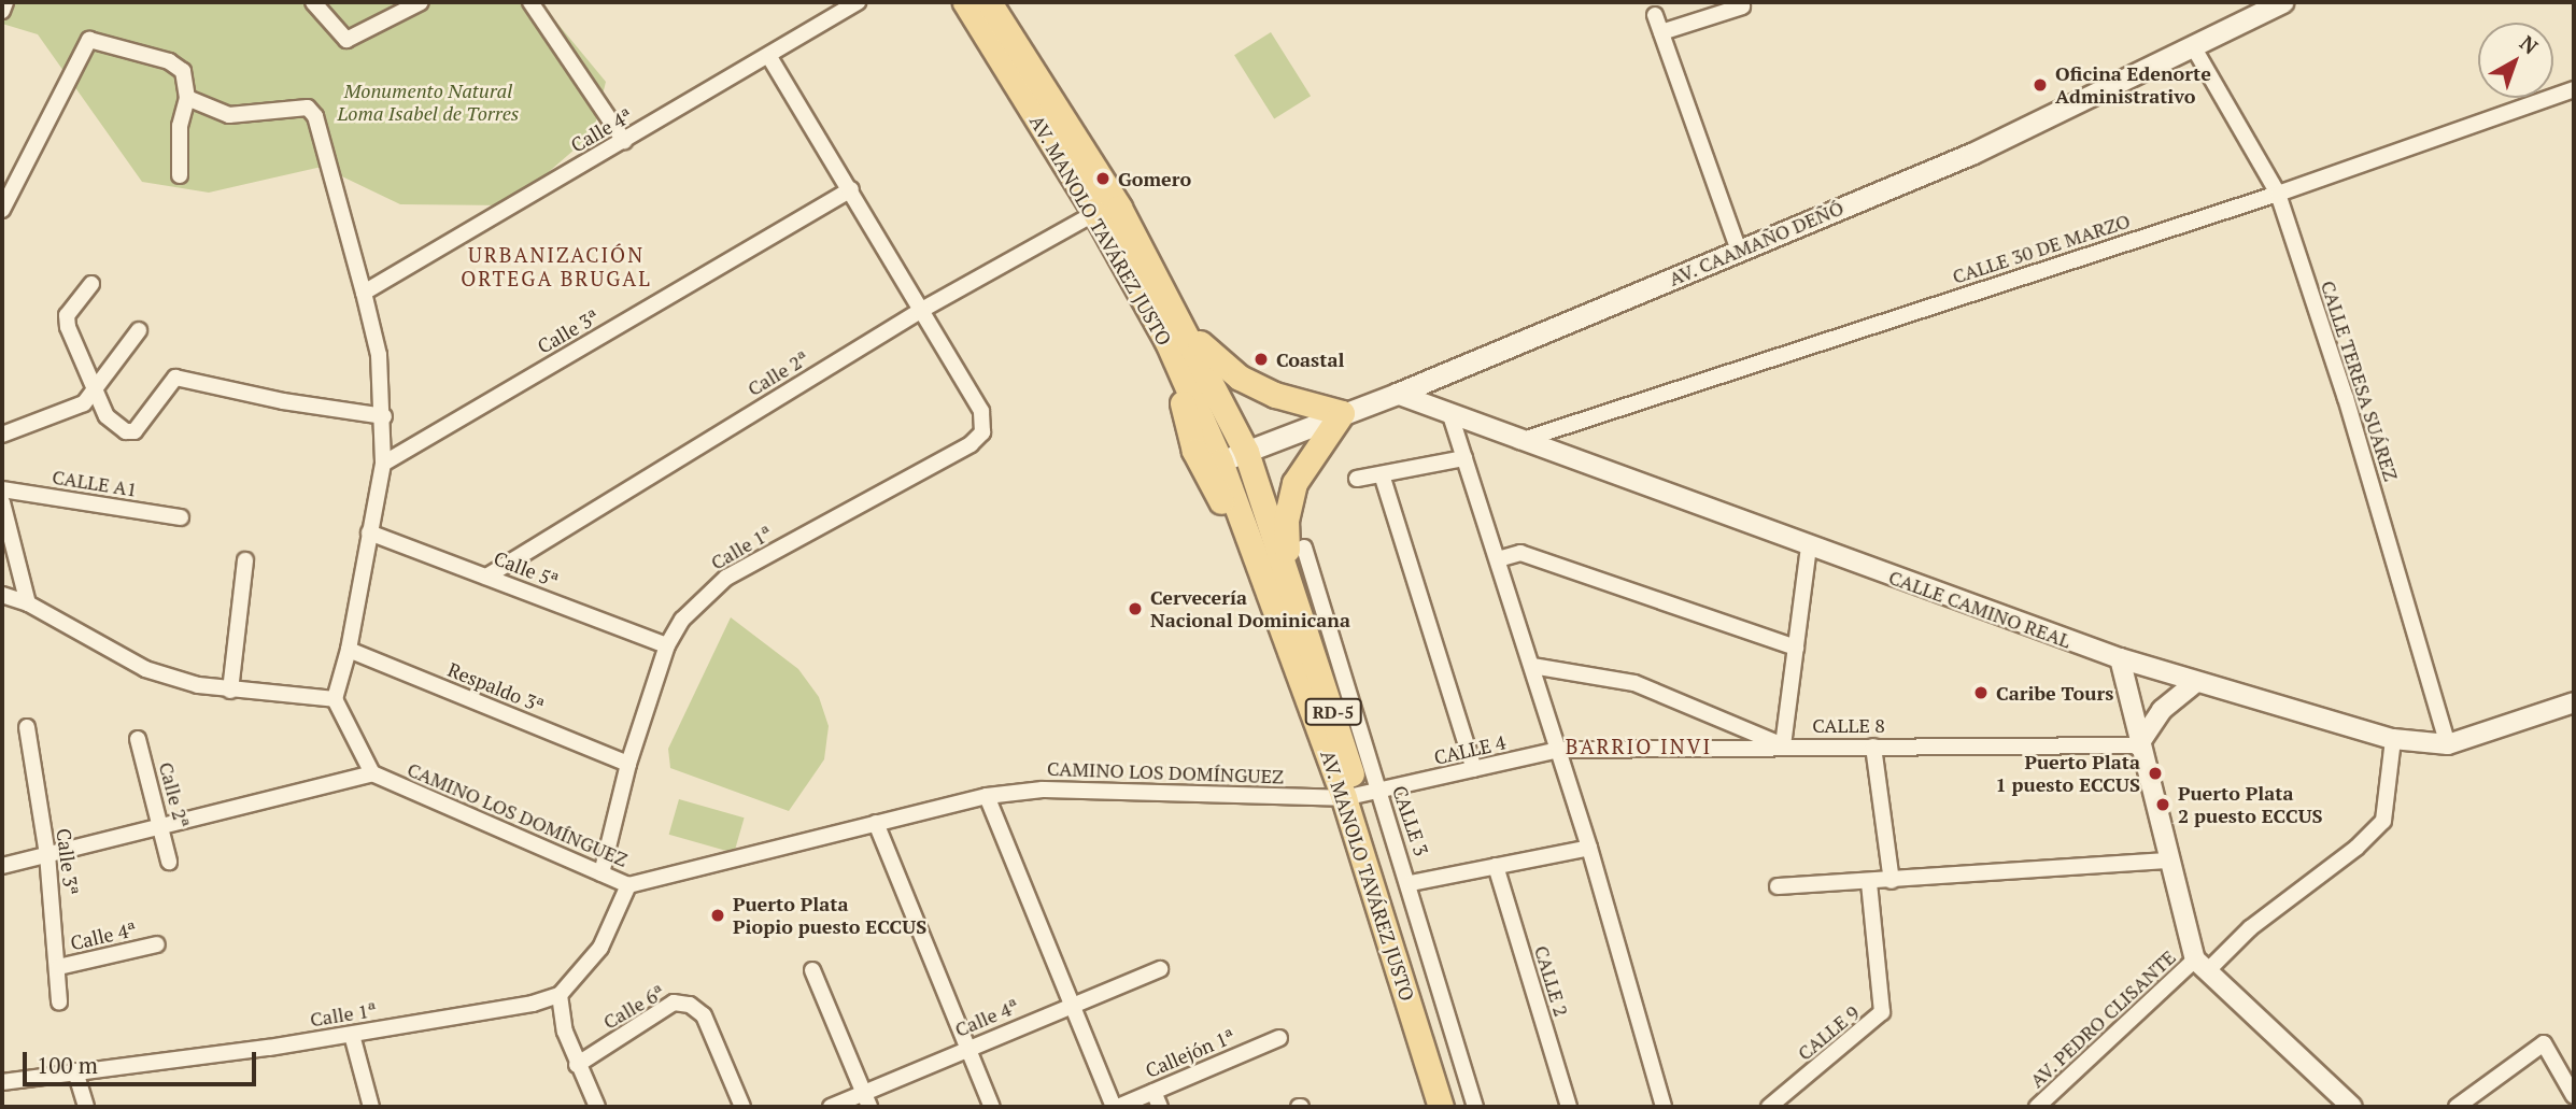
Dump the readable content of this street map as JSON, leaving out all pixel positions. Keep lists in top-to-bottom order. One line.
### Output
{"streets":{"main road":["AV. MANOLO TAVÁREZ JUSTO","AV. CAAMAÑO DEÑÓ","RD-5"],"street":["Calle 4ª","CALLE 30 DE MARZO","Calle 3ª","Calle 2ª","CALLE TERESA SUÁREZ","CALLE A1","Calle 1ª","Calle 5ª","CALLE CAMINO REAL","Respaldo 3ª","CALLE 8","CALLE 4","CAMINO LOS DOMÍNGUEZ","CALLE 3","CALLE 2","Calle 6ª","AV. PEDRO CLISANTE","CALLE 9","Callejón 1ª"]},"crossings":[["Calle 4ª","Calle 3ª"],["AV. MANOLO TAVÁREZ JUSTO","AV. CAAMAÑO DEÑÓ"],["AV. MANOLO TAVÁREZ JUSTO","Calle 2ª"],["AV. MANOLO TAVÁREZ JUSTO","CALLE 4"],["AV. MANOLO TAVÁREZ JUSTO","CAMINO LOS DOMÍNGUEZ"],["AV. MANOLO TAVÁREZ JUSTO","CALLE 3"],["AV. CAAMAÑO DEÑÓ","CALLE TERESA SUÁREZ"],["AV. CAAMAÑO DEÑÓ","CALLE CAMINO REAL"],["CALLE 30 DE MARZO","CALLE TERESA SUÁREZ"],["CALLE 30 DE MARZO","CALLE CAMINO REAL"],["Calle 2ª","Calle 1ª"],["Calle 2ª","Calle 5ª"],["CALLE TERESA SUÁREZ","CALLE CAMINO REAL"],["Calle 1ª","Calle 5ª"],["Calle 1ª","Respaldo 3ª"],["Calle 1ª","CAMINO LOS DOMÍNGUEZ"],["CALLE CAMINO REAL","AV. PEDRO CLISANTE"],["CALLE 8","CALLE 4"],["CALLE 4","CAMINO LOS DOMÍNGUEZ"],["CALLE 4","CALLE 3"],["CAMINO LOS DOMÍNGUEZ","CALLE 3"]],"districts":["URBANIZACIÓN ORTEGA BRUGAL","BARRIO INVI"],"parks":["Monumento Natural Loma Isabel de Torres"],"places":["Oficina Edenorte Administrativo","Gomero","Coastal","Cervecería Nacional Dominicana","Caribe Tours","Puerto Plata 1 puesto ECCUS","Puerto Plata 2 puesto ECCUS","Puerto Plata Piopio puesto ECCUS"],"scale_bar":"100 m","north":"top right"}
